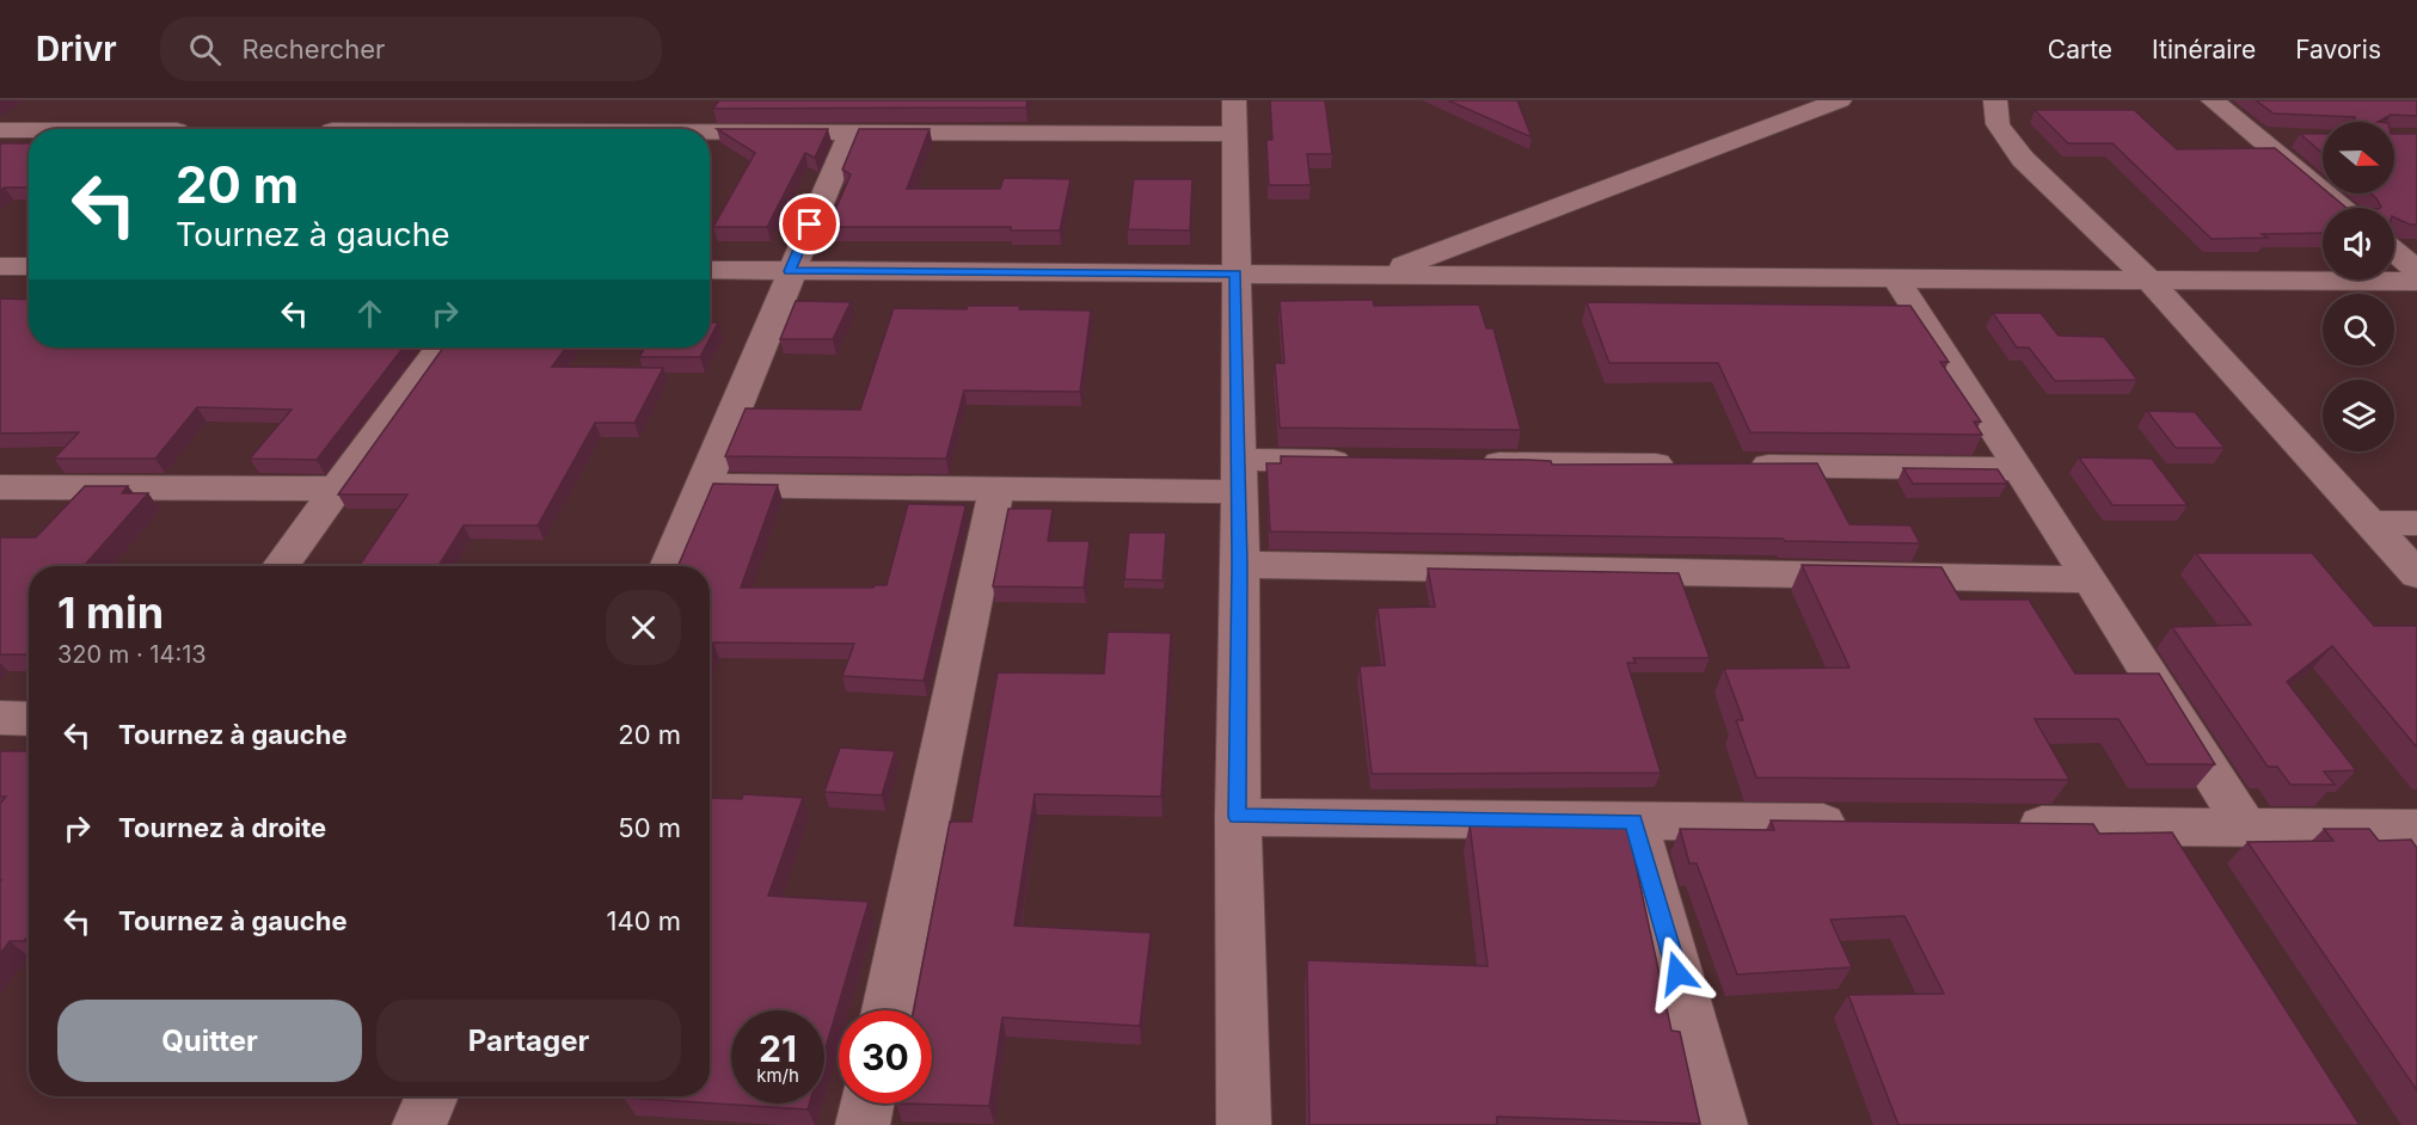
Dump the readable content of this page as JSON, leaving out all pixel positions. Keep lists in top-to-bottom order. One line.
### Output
{"north":"right","page":{"header":"Drivr","search":"Rechercher","nav":["Carte","Itinéraire","Favoris"],"turn":["20 m","Tournez à gauche"],"heading":["1 min","320 m · 14:13"],"list":[{"name":"Tournez à gauche","value":"20 m"},{"name":"Tournez à droite","value":"50 m"},{"name":"Tournez à gauche","value":"140 m"}],"buttons":["Quitter","Partager"],"speed":"21 km/h","limit":"30"}}
